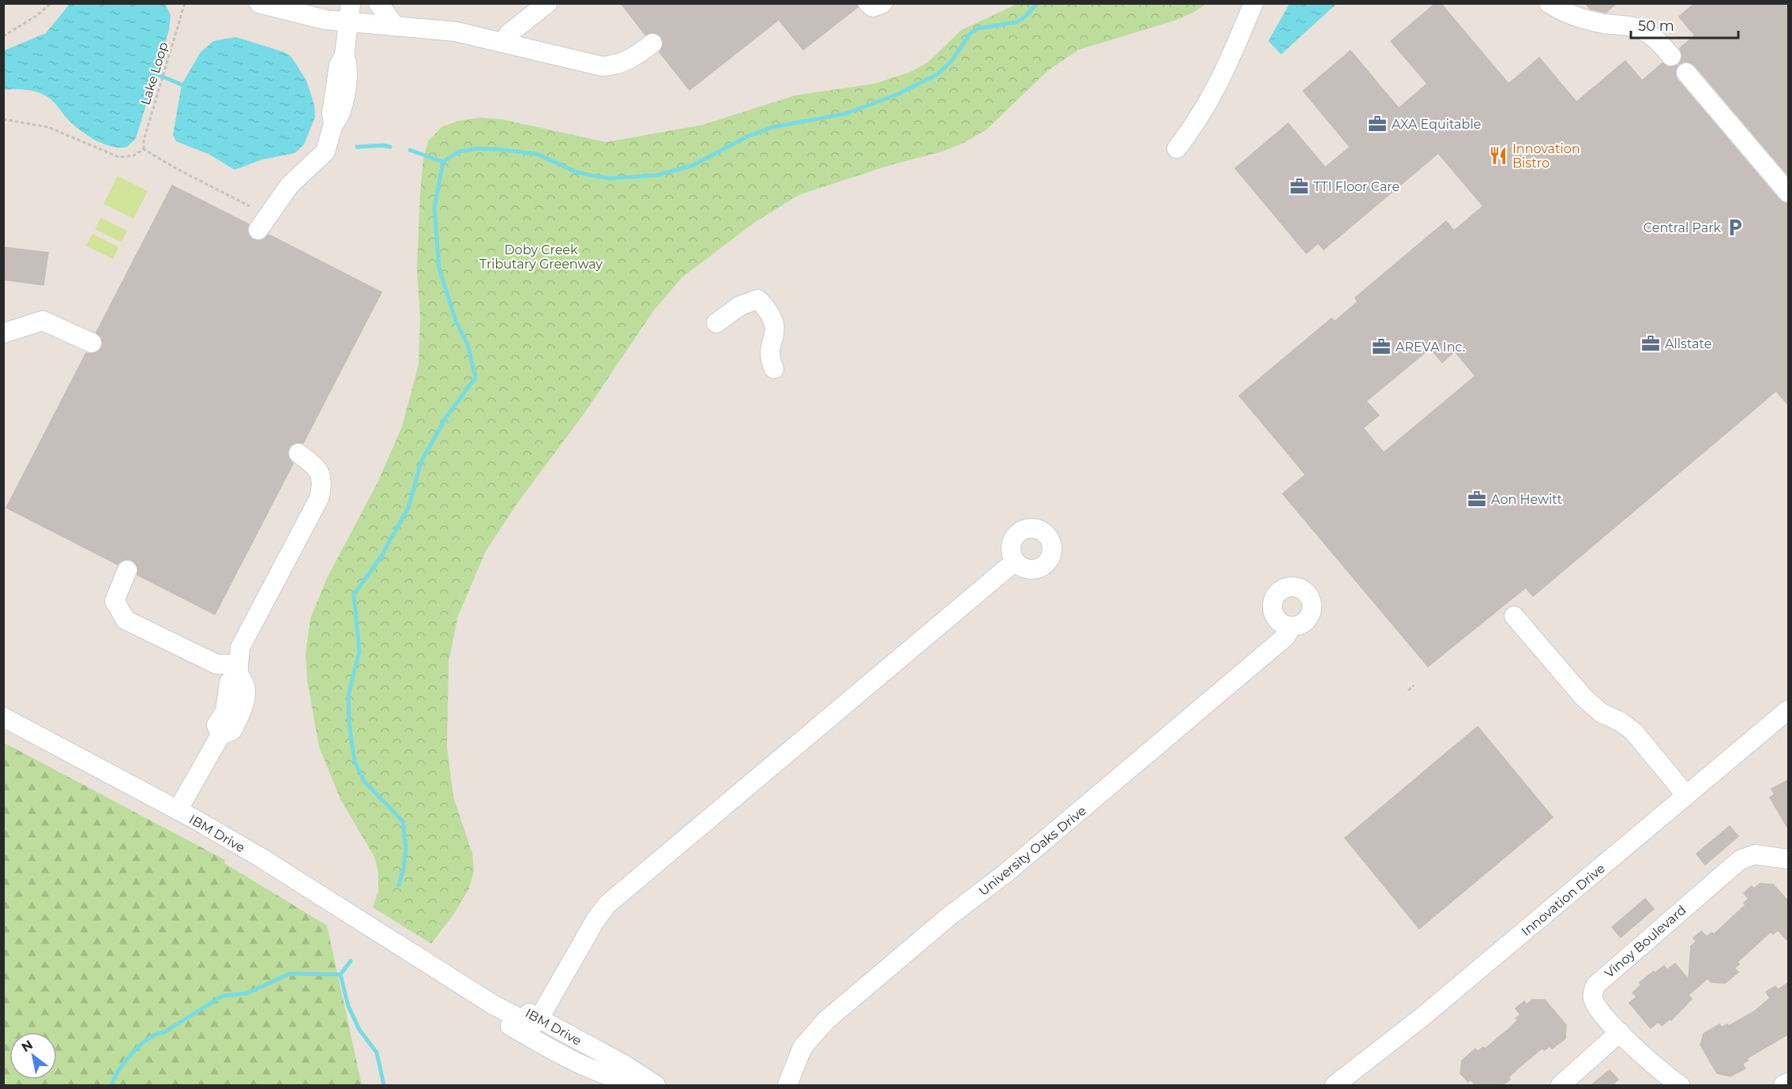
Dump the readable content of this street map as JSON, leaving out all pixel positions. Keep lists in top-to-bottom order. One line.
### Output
{"streets":{"street":["IBM Drive","University Oaks Drive","Innovation Drive","Vinoy Boulevard"],"path":["Lake Loop"]},"parks":["Doby Creek Tributary Greenway"],"places":{"office":["AXA Equitable","TTI Floor Care","Allstate","AREVA Inc.","Aon Hewitt"],"restaurant":["Innovation Bistro"],"parking":["Central Park"]},"scale_bar":"50 m","north":"top left"}
